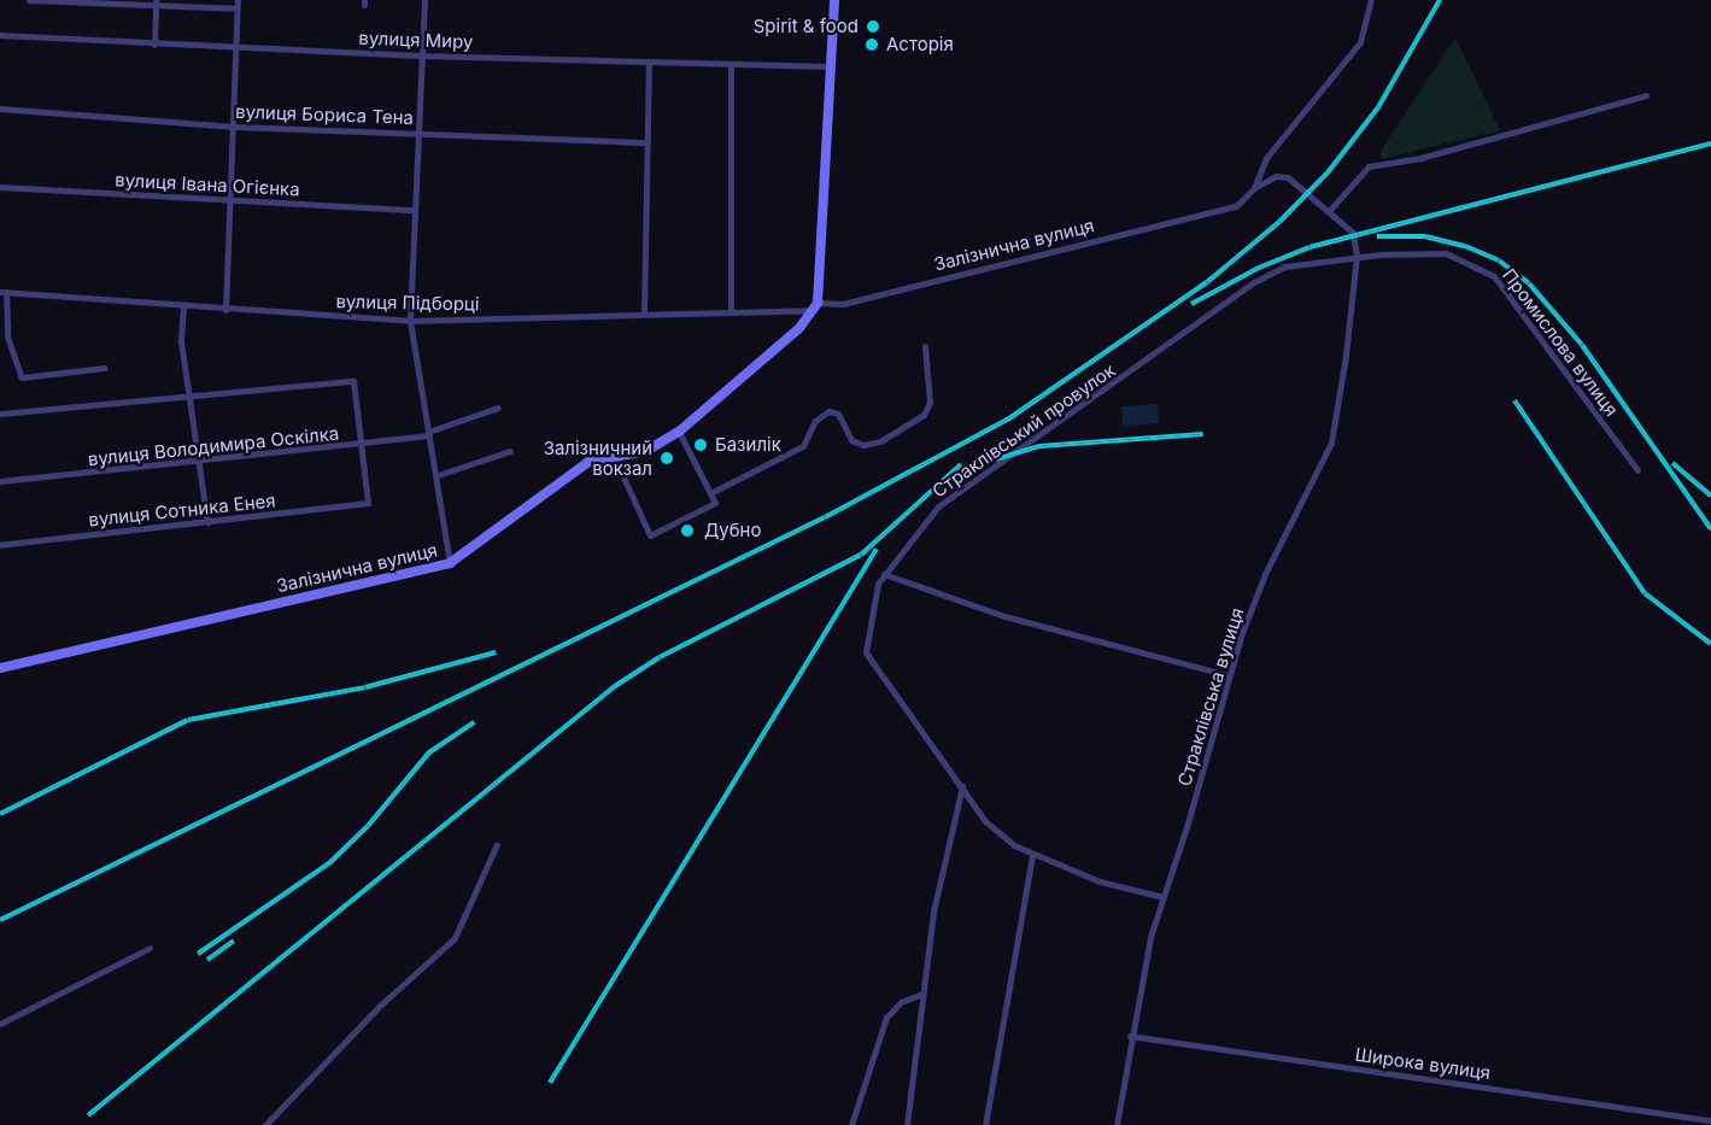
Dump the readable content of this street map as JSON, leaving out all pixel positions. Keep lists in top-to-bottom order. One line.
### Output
{"streets":{"main road":["Залізнична вулиця"],"street":["вулиця Миру","вулиця Бориса Тена","вулиця Івана Огієнка","вулиця Підборці","Промислова вулиця","Страклівський провулок","вулиця Володимира Оскілка","вулиця Сотника Енея","Страклівська вулиця","Широка вулиця"]},"crossings":[["Залізнична вулиця","вулиця Підборці"],["Залізнична вулиця","Страклівська вулиця"],["Промислова вулиця","Страклівський провулок"],["Промислова вулиця","Страклівська вулиця"],["Страклівський провулок","Страклівська вулиця"],["вулиця Володимира Оскілка","вулиця Сотника Енея"],["Страклівська вулиця","Широка вулиця"]],"places":["Spirit & food","Асторія","Базилік","Залізничний вокзал","Дубно"]}
